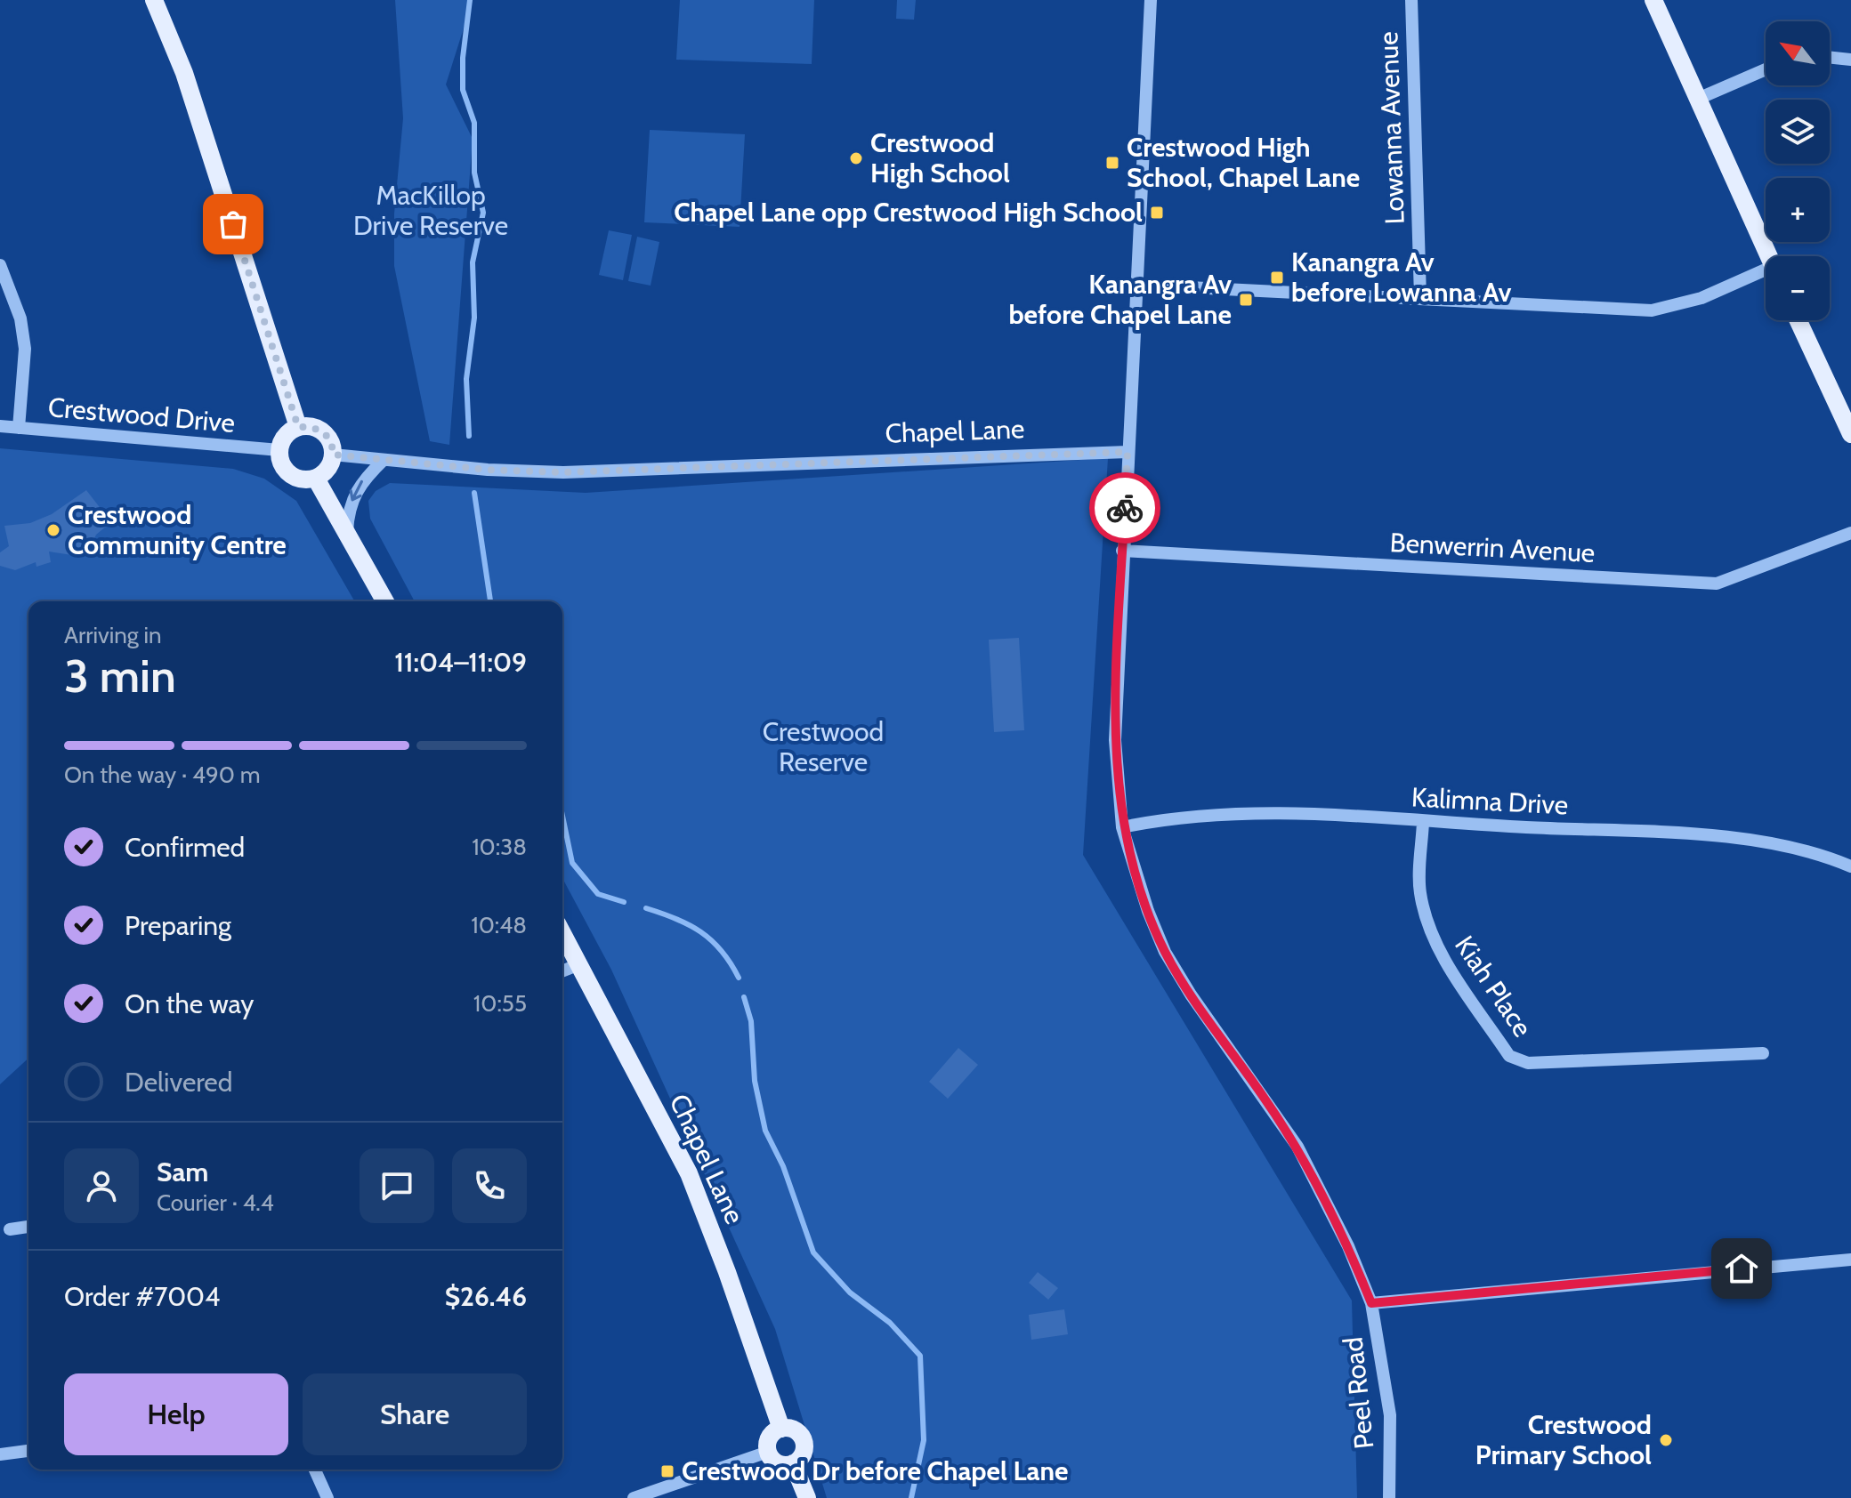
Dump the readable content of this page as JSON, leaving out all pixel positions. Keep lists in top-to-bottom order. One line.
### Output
{"streets":{"main road":["Chapel Lane"],"street":["Lowanna Avenue","Crestwood Drive","Benwerrin Avenue","Kalimna Drive","Kiah Place","Peel Road"]},"crossings":[["Crestwood Drive","Chapel Lane"],["Chapel Lane","Peel Road"],["Benwerrin Avenue","Peel Road"],["Kalimna Drive","Kiah Place"],["Kalimna Drive","Peel Road"]],"parks":["MacKillop Drive Reserve","Crestwood Reserve"],"places":{"other":["Crestwood High School","Crestwood Community Centre","Crestwood Primary School"],"transit":["Crestwood High School, Chapel Lane","Chapel Lane opp Crestwood High School","Kanangra Av before Lowanna Av","Kanangra Av before Chapel Lane","Crestwood Dr before Chapel Lane"]},"north":"top left","page":{"map_buttons":["+","−"],"heading":["3 min","Arriving in","11:04–11:09"],"panel":["Sam","Courier · 4.4","Order #7004","$26.46"],"bar":"On the way · 490 m","list":[["Confirmed","10:38"],["Preparing","10:48"],["On the way","10:55"],"Delivered"],"buttons":["Help","Share"]}}
